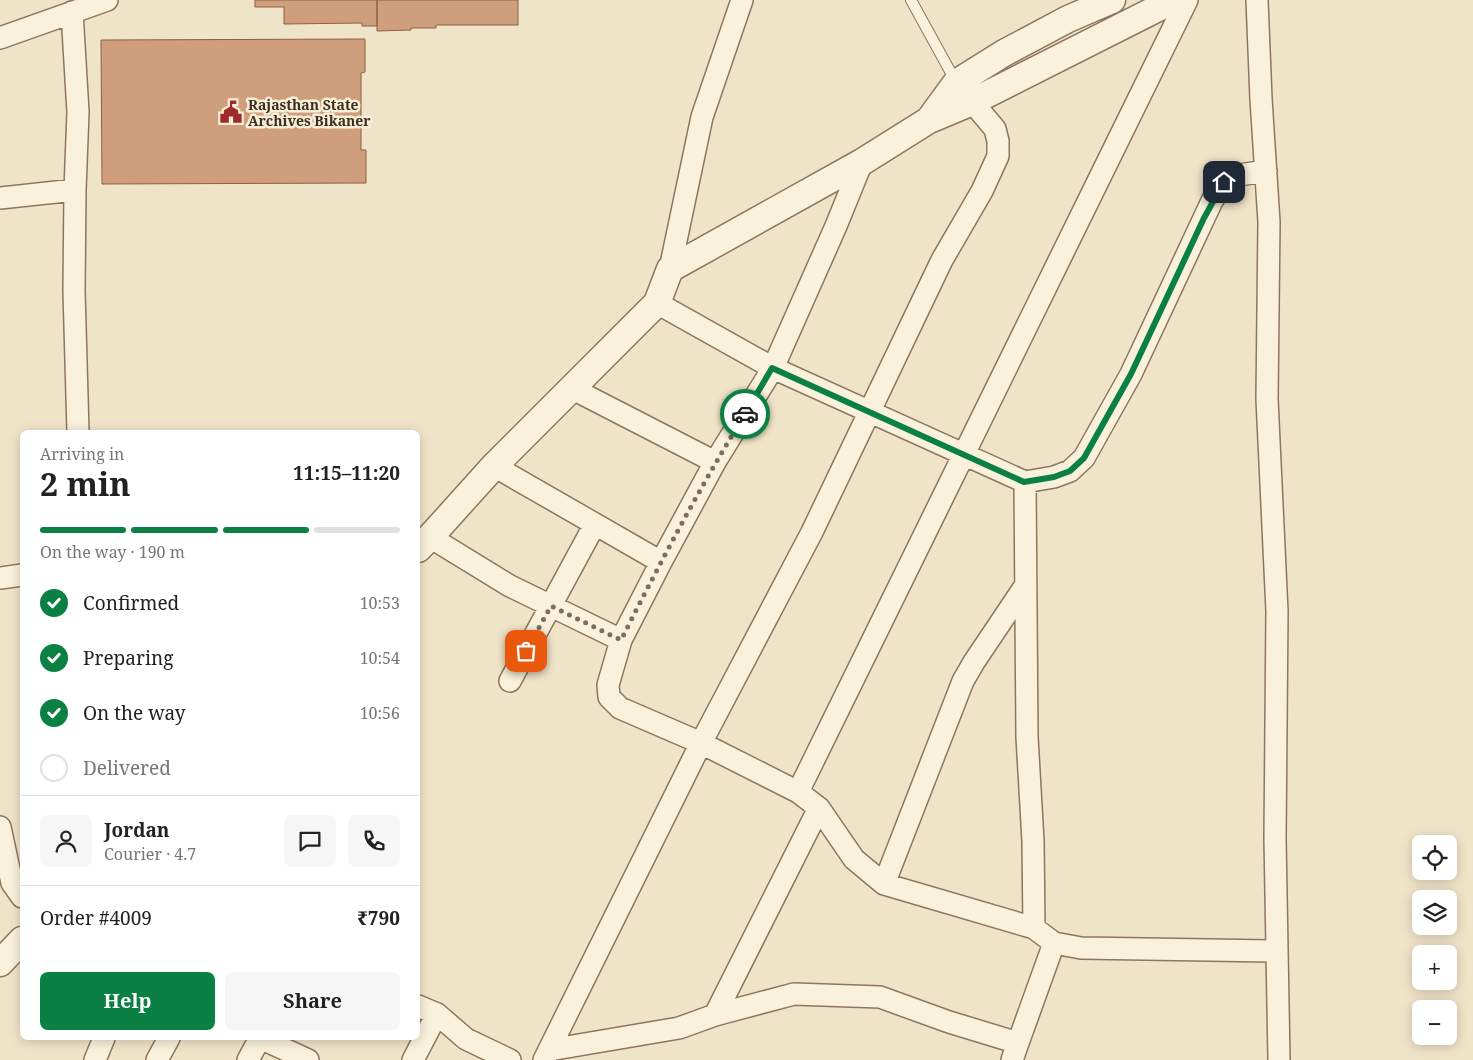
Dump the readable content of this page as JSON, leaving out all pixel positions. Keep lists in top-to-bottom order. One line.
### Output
{"places":{"public building":["Rajasthan State Archives Bikaner"]},"page":{"heading":["2 min","Arriving in","11:15–11:20"],"panel":["Jordan","Courier · 4.7","Order #4009","₹790"],"bar":"On the way · 190 m","list":[["Confirmed","10:53"],["Preparing","10:54"],["On the way","10:56"],"Delivered"],"map_buttons":["+","−"],"buttons":["Help","Share"]}}
